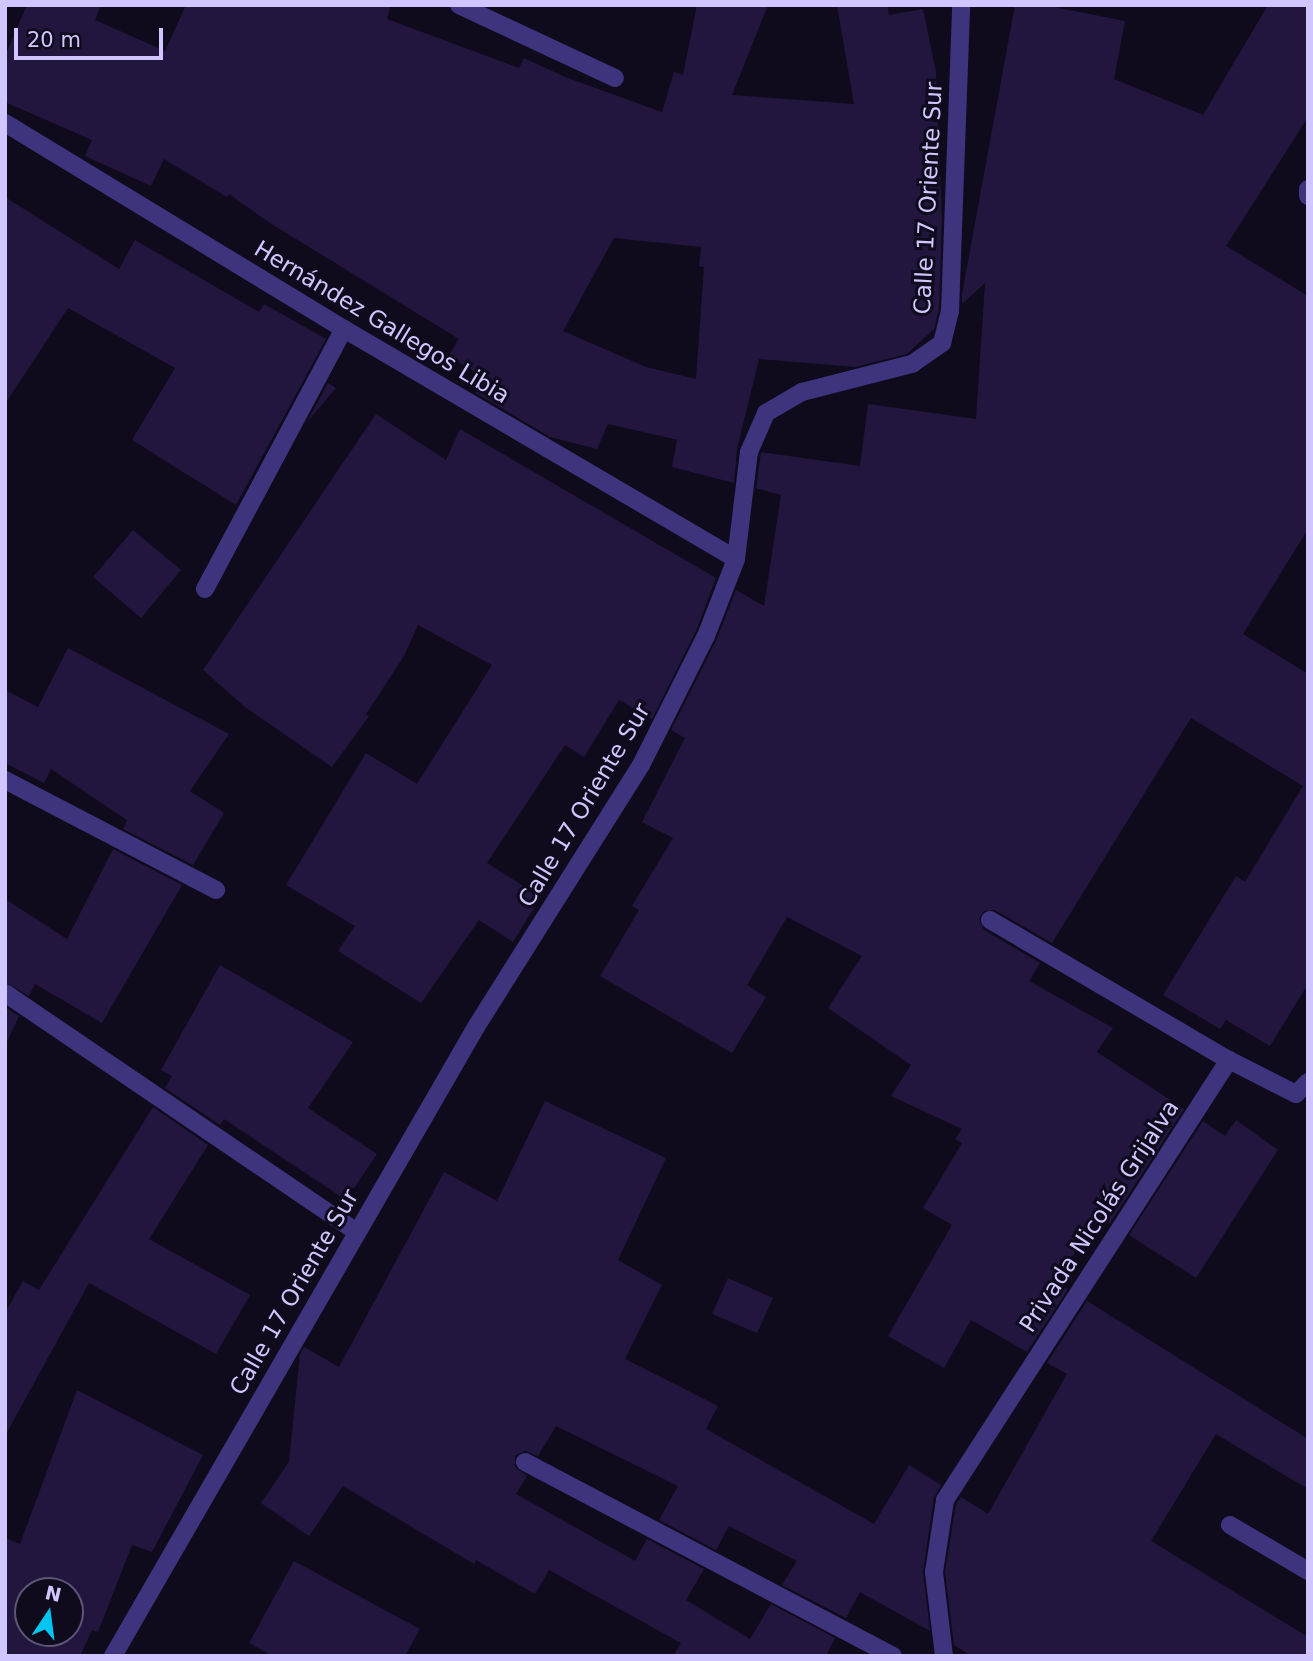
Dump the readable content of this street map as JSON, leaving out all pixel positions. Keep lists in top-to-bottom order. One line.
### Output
{"streets":{"street":["Calle 17 Oriente Sur","Hernández Gallegos Libia","Privada Nicolás Grijalva"]},"crossings":[["Calle 17 Oriente Sur","Hernández Gallegos Libia"]],"scale_bar":"20 m","north":"top"}
